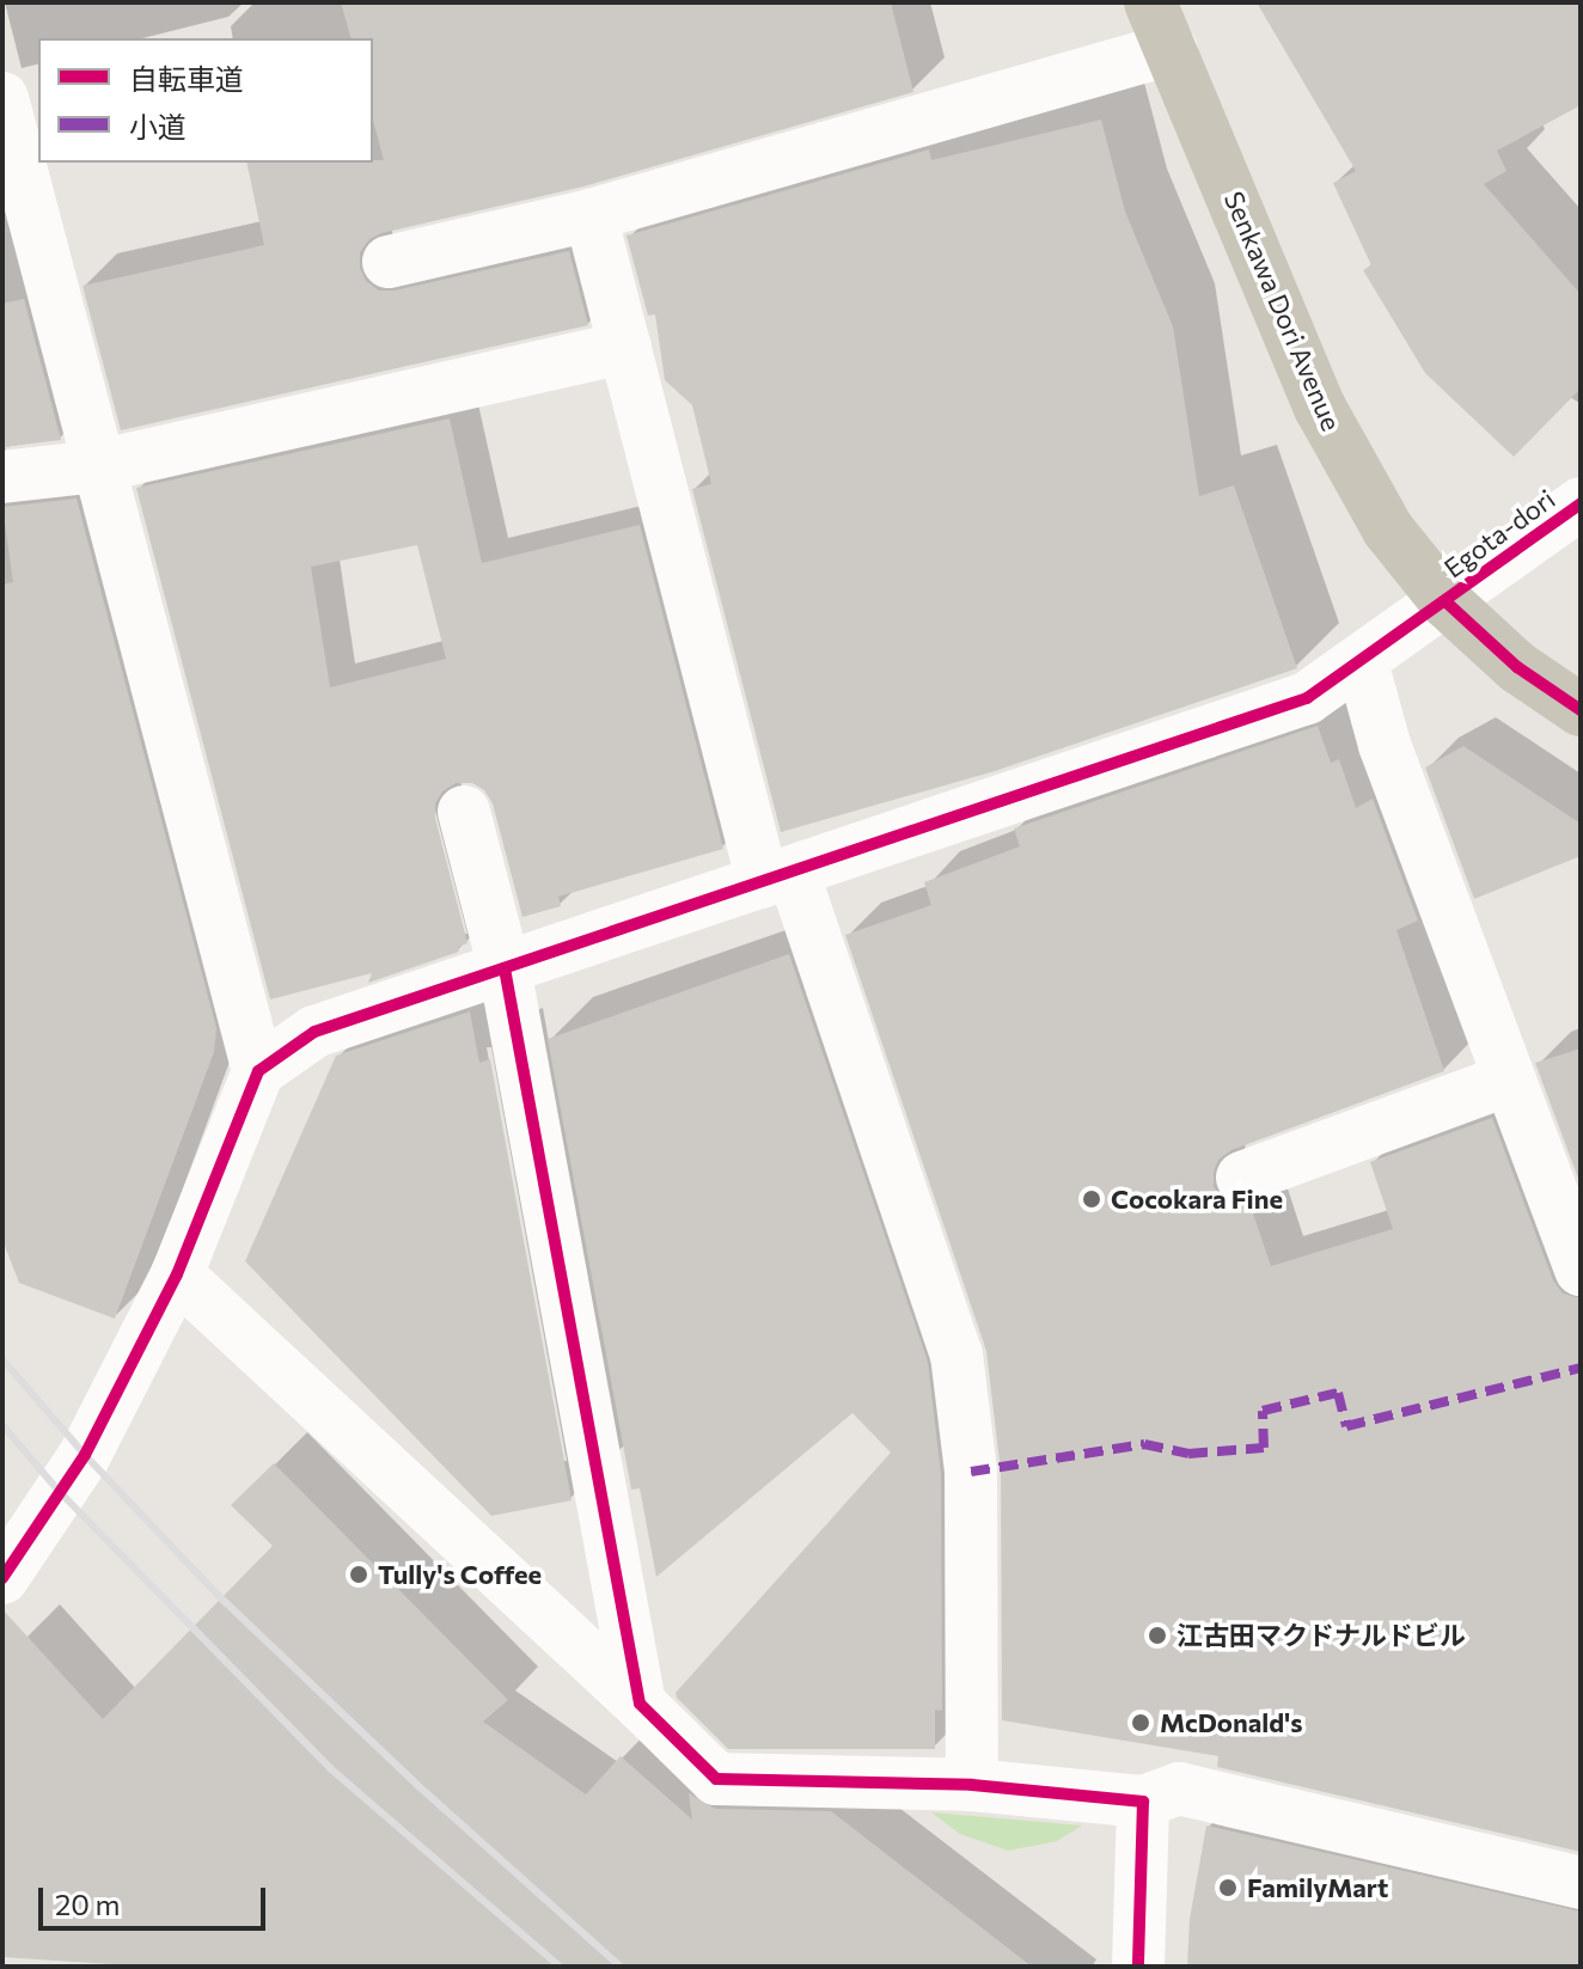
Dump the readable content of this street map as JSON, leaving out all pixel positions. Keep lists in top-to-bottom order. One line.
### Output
{"streets":{"main road":["Senkawa Dori Avenue"],"street":["Egota-dori"]},"crossings":[["Senkawa Dori Avenue","Egota-dori"]],"places":["Cocokara Fine","Tully's Coffee","江古田マクドナルドビル","McDonald's","FamilyMart"],"legend":["自転車道","小道"],"scale_bar":"20 m"}
